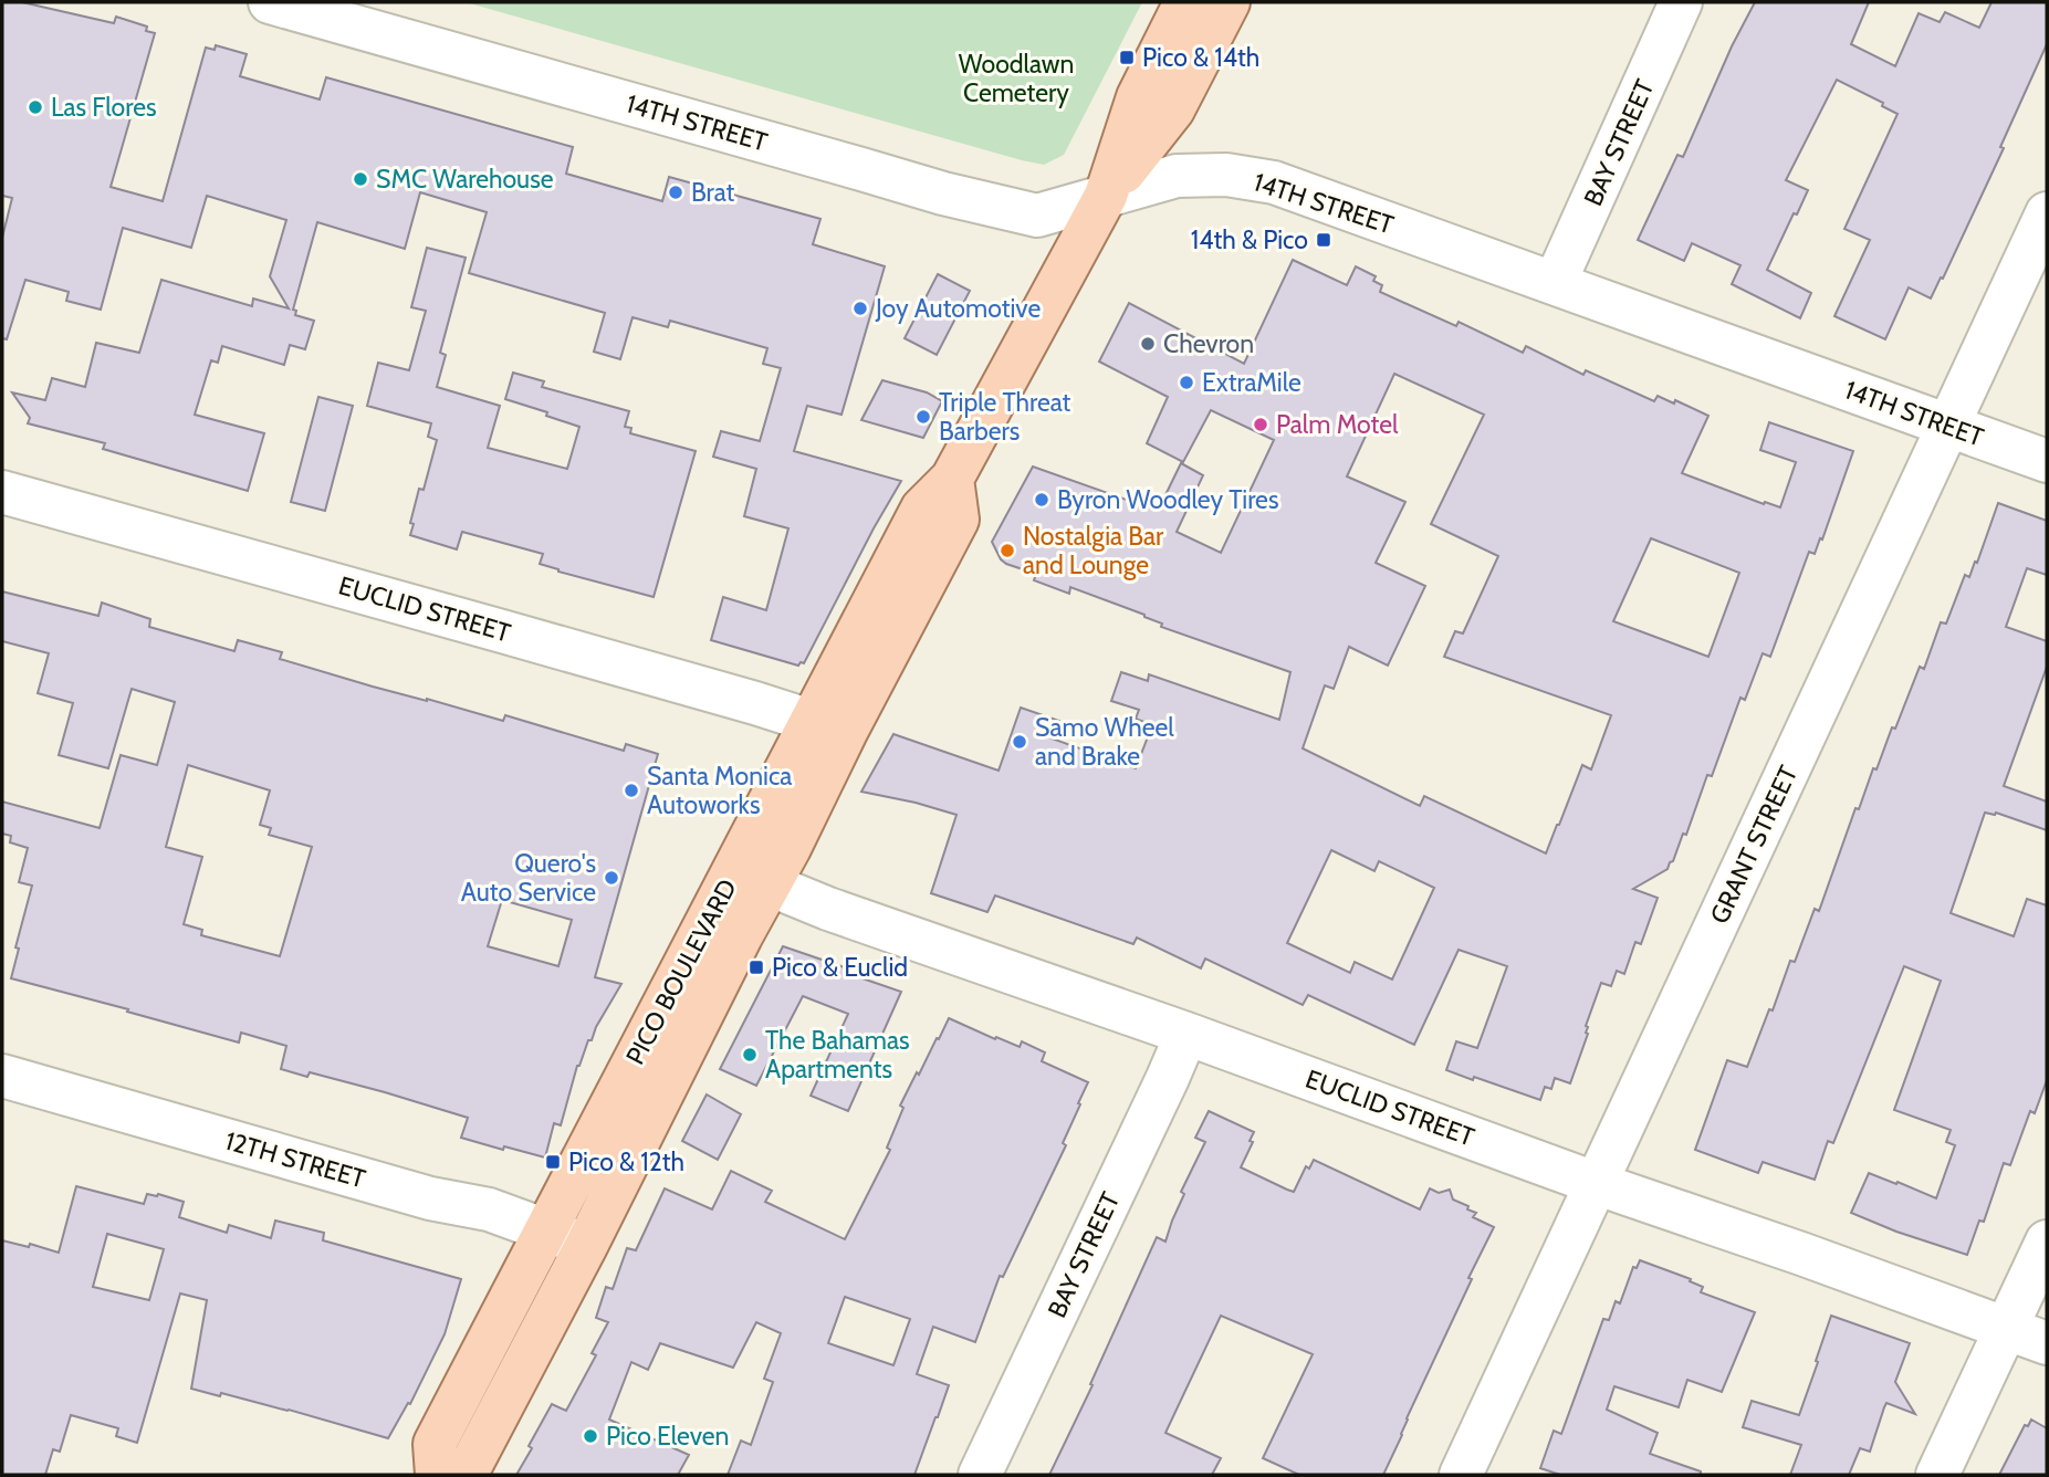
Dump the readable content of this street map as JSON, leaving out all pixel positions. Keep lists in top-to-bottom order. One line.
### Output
{"streets":{"main road":["PICO BOULEVARD"],"street":["14TH STREET","BAY STREET","EUCLID STREET","GRANT STREET","12TH STREET"]},"crossings":[["14TH STREET","BAY STREET"],["14TH STREET","GRANT STREET"],["14TH STREET","PICO BOULEVARD"],["BAY STREET","EUCLID STREET"],["EUCLID STREET","GRANT STREET"],["EUCLID STREET","PICO BOULEVARD"],["PICO BOULEVARD","12TH STREET"]],"parks":["Woodlawn Cemetery"],"places":{"transit":["Pico & 14th","14th & Pico","Pico & Euclid","Pico & 12th"],"other":["Las Flores","SMC Warehouse","Brat","Joy Automotive","Chevron","ExtraMile","Triple Threat Barbers","Palm Motel","Byron Woodley Tires","Nostalgia Bar and Lounge","Samo Wheel and Brake","Santa Monica Autoworks","Quero's Auto Service","The Bahamas Apartments","Pico Eleven"]}}
